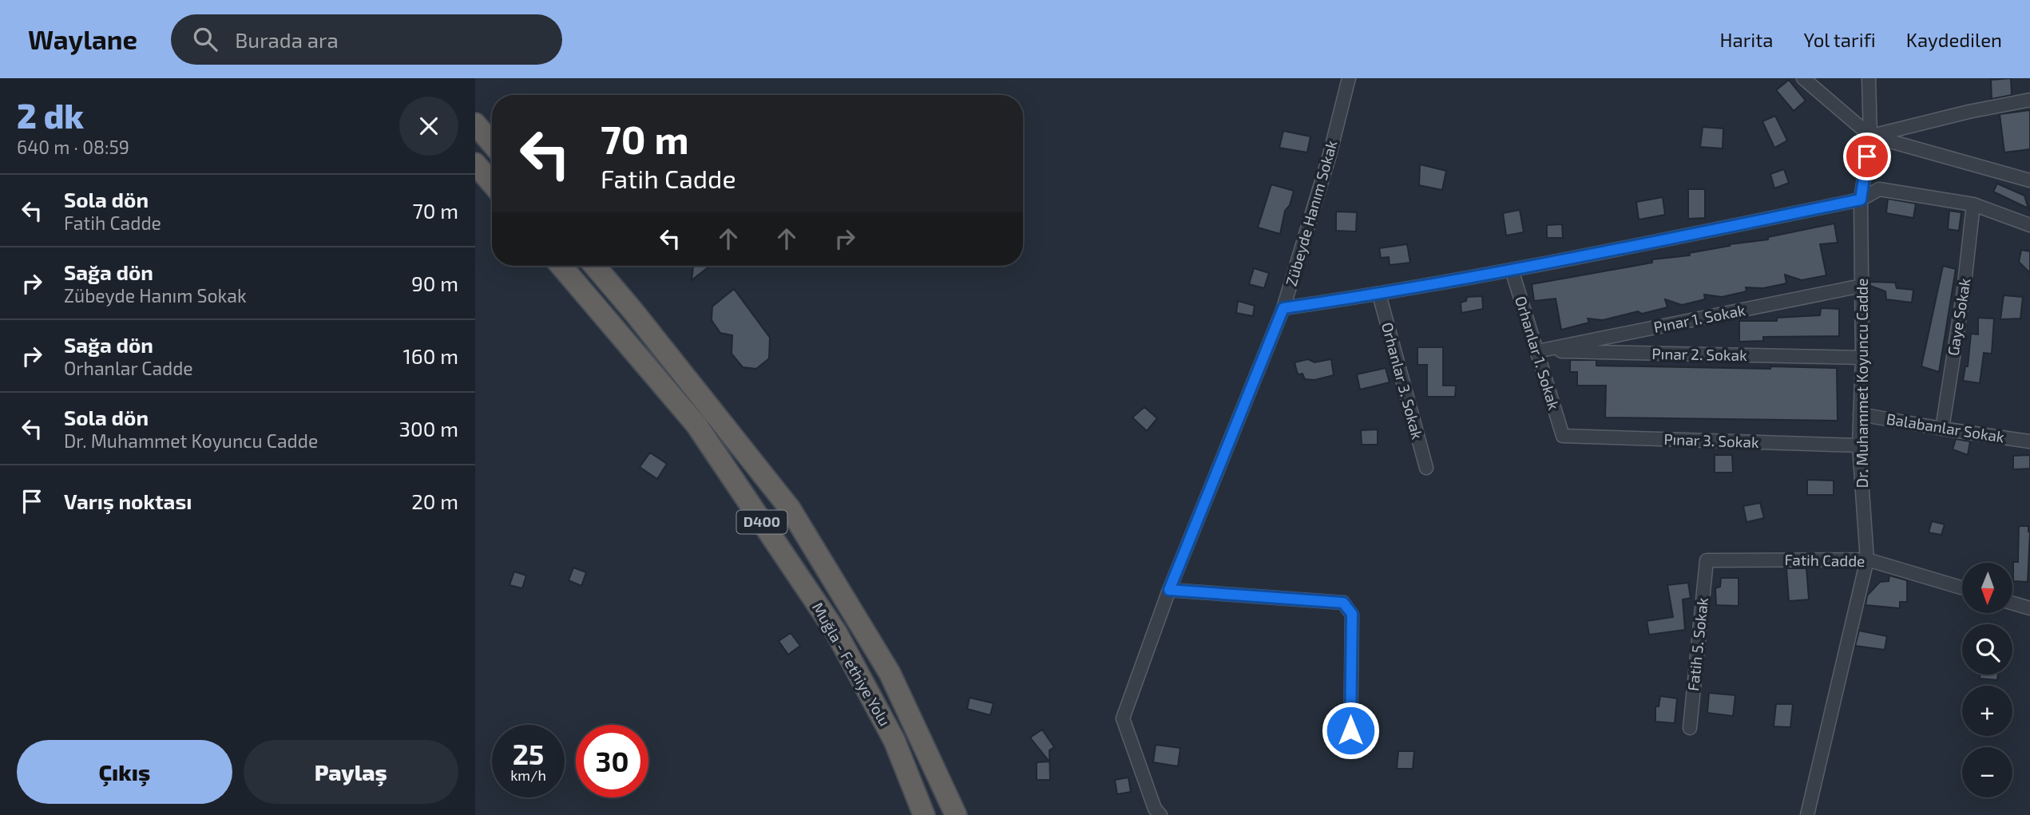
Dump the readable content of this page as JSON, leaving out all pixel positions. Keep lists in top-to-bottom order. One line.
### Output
{"streets":{"highway":["D400","Muğla - Fethiye Yolu"],"street":["Zübeyde Hanım Sokak","Gaye Sokak","Pınar 1. Sokak","Orhanlar 1. Sokak","Pınar 2. Sokak","Orhanlar 3. Sokak","Dr. Muhammet Koyuncu Cadde","Balabanlar Sokak","Pınar 3. Sokak","Fatih Cadde","Fatih 5. Sokak"]},"crossings":[["Gaye Sokak","Balabanlar Sokak"],["Pınar 1. Sokak","Orhanlar 1. Sokak"],["Pınar 1. Sokak","Pınar 2. Sokak"],["Pınar 1. Sokak","Dr. Muhammet Koyuncu Cadde"],["Orhanlar 1. Sokak","Pınar 2. Sokak"],["Orhanlar 1. Sokak","Pınar 3. Sokak"],["Pınar 2. Sokak","Dr. Muhammet Koyuncu Cadde"],["Dr. Muhammet Koyuncu Cadde","Balabanlar Sokak"],["Dr. Muhammet Koyuncu Cadde","Pınar 3. Sokak"],["Dr. Muhammet Koyuncu Cadde","Fatih Cadde"],["Fatih Cadde","Fatih 5. Sokak"]],"north":"bottom","page":{"header":"Waylane","search":"Burada ara","nav":["Harita","Yol tarifi","Kaydedilen"],"heading":["2 dk","640 m · 08:59"],"turn":["70 m","Fatih Cadde"],"list":[{"name":"Sola dön","note":"Fatih Cadde","value":"70 m"},{"name":"Sağa dön","note":"Zübeyde Hanım Sokak","value":"90 m"},{"name":"Sağa dön","note":"Orhanlar Cadde","value":"160 m"},{"name":"Sola dön","note":"Dr. Muhammet Koyuncu Cadde","value":"300 m"},{"name":"Varış noktası","value":"20 m"}],"map_buttons":["+","−"],"speed":"25 km/h","limit":"30","buttons":["Çıkış","Paylaş"]}}
